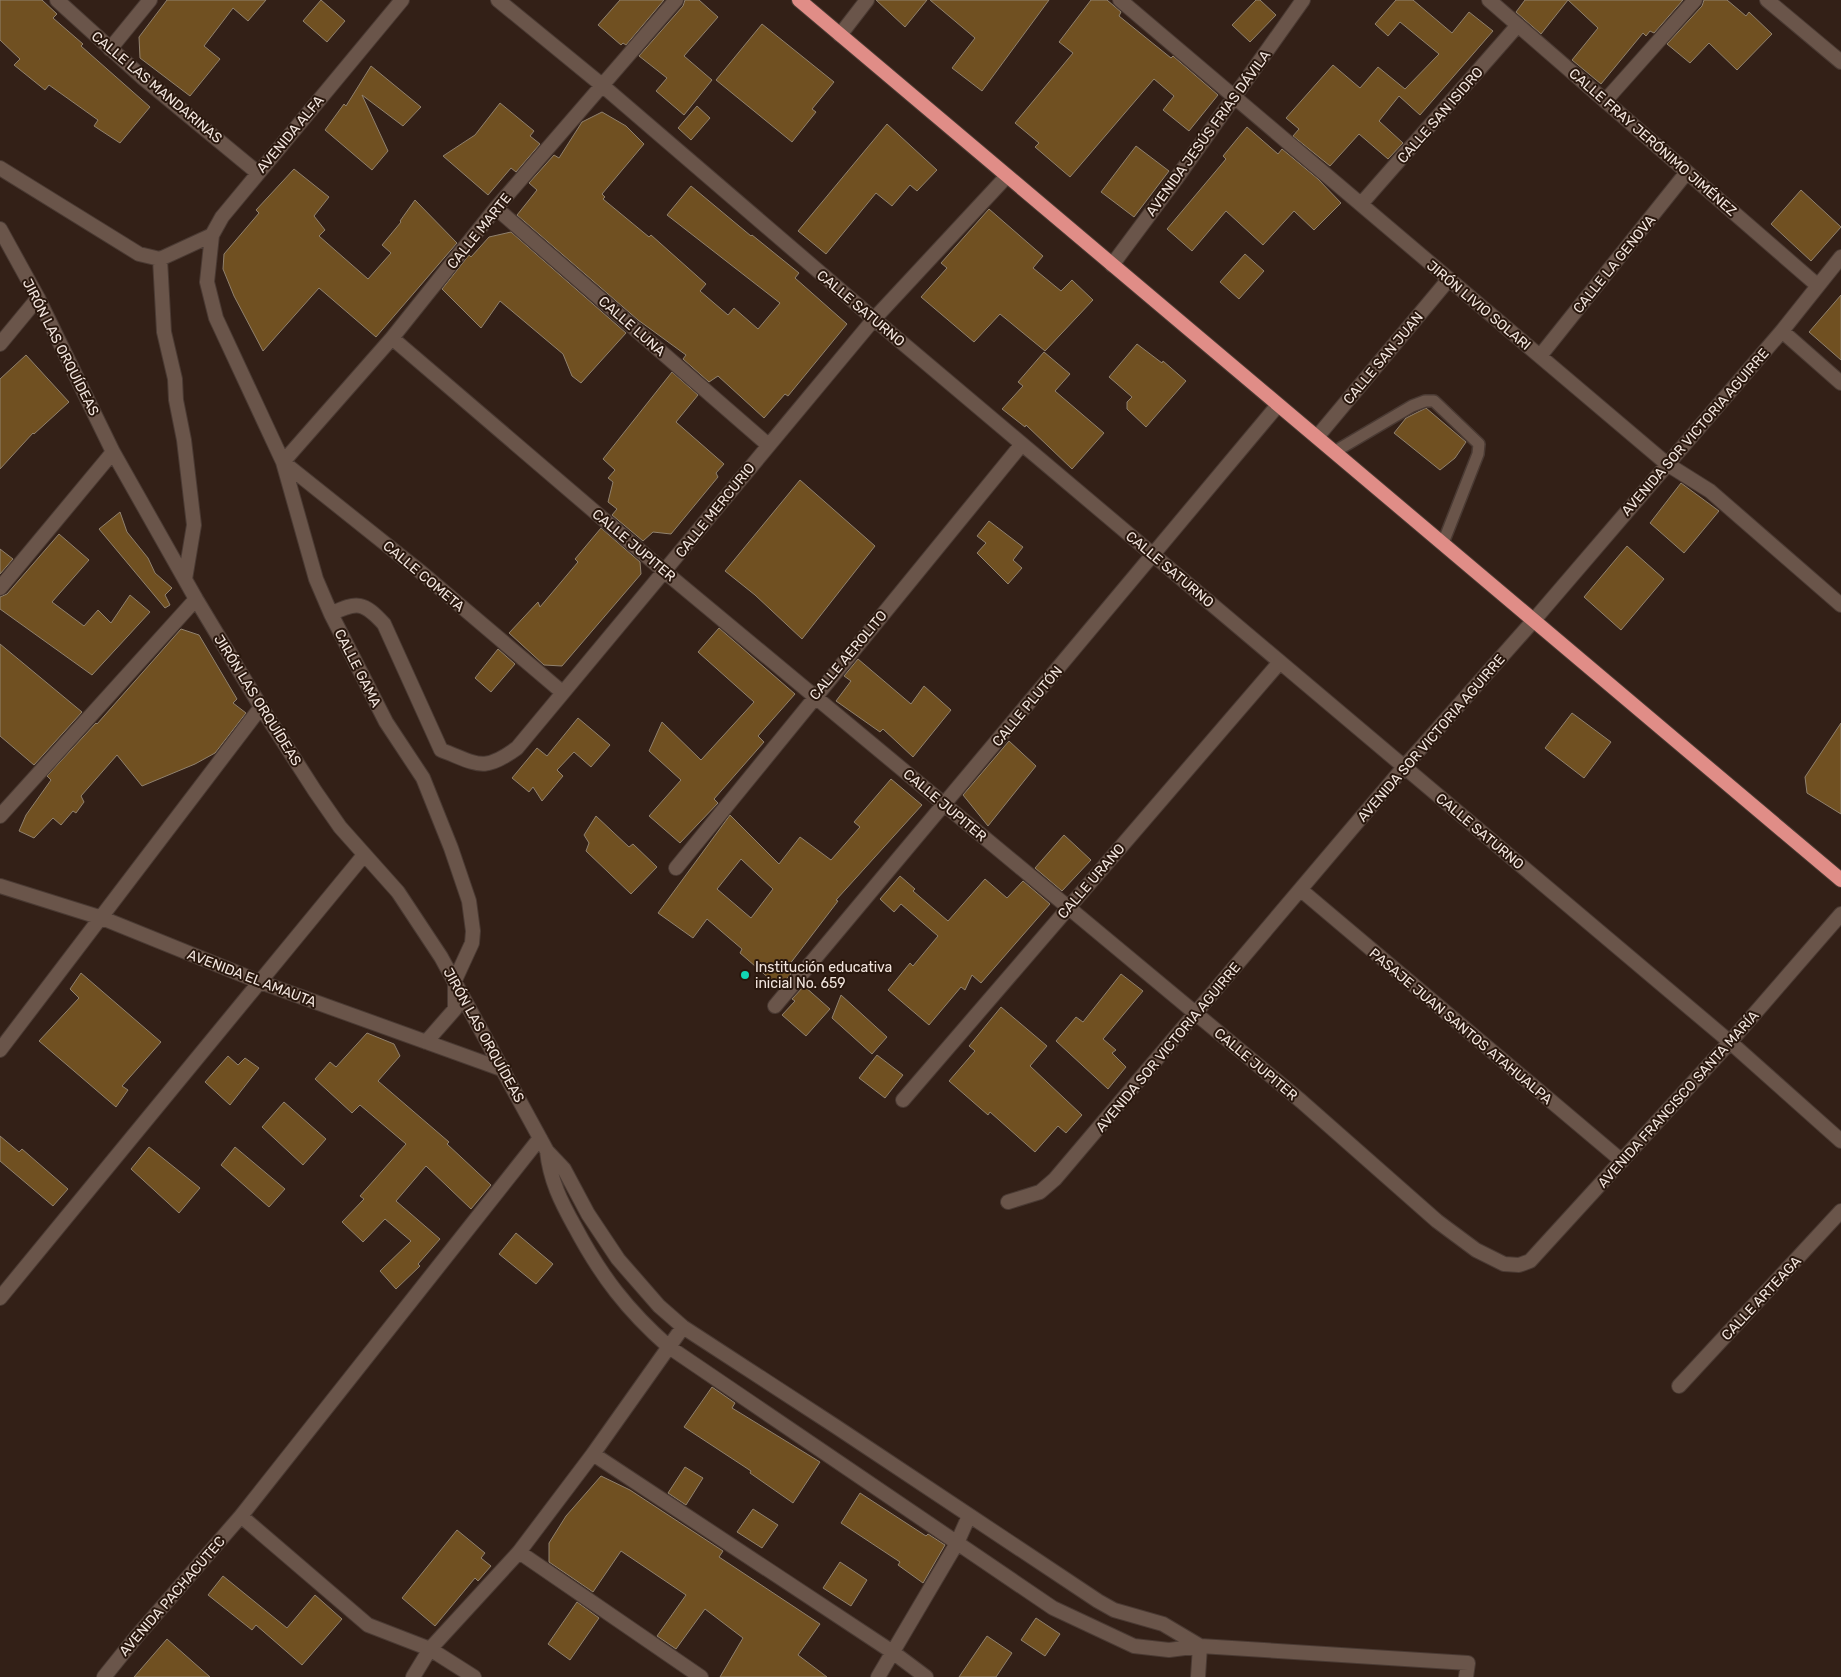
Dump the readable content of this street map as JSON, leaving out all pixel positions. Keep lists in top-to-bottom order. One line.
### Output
{"streets":{"street":["CALLE LAS MANDARINAS","CALLE SAN ISIDRO","AVENIDA JESÚS FRIAS DÁVILA","AVENIDA ALFA","CALLE FRAY JERÓNIMO JIMÉNEZ","CALLE MARTE","CALLE LA GENOVA","JIRÓN LIVIO SOLARI","CALLE SATURNO","CALLE LUNA","JIRÓN LAS ORQUÍDEAS","CALLE SAN JUAN","AVENIDA SOR VICTORIA AGUIRRE","CALLE MERCURIO","CALLE JUPITER","CALLE COMETA","CALLE AEROLITO","CALLE GAMA","CALLE PLUTÓN","CALLE URANO","AVENIDA EL AMAUTA","PASAJE JUAN SANTOS ATAHUALPA","AVENIDA FRANCISCO SANTA MARÍA","CALLE ARTEAGA","AVENIDA PACHACUTEC"]},"crossings":[["CALLE LAS MANDARINAS","AVENIDA ALFA"],["CALLE SAN ISIDRO","CALLE FRAY JERÓNIMO JIMÉNEZ"],["CALLE SAN ISIDRO","JIRÓN LIVIO SOLARI"],["AVENIDA JESÚS FRIAS DÁVILA","JIRÓN LIVIO SOLARI"],["AVENIDA ALFA","CALLE GAMA"],["CALLE FRAY JERÓNIMO JIMÉNEZ","CALLE LA GENOVA"],["CALLE FRAY JERÓNIMO JIMÉNEZ","AVENIDA SOR VICTORIA AGUIRRE"],["CALLE MARTE","CALLE SATURNO"],["CALLE MARTE","CALLE LUNA"],["CALLE MARTE","CALLE JUPITER"],["CALLE MARTE","CALLE COMETA"],["CALLE MARTE","CALLE GAMA"],["CALLE LA GENOVA","JIRÓN LIVIO SOLARI"],["JIRÓN LIVIO SOLARI","CALLE SAN JUAN"],["JIRÓN LIVIO SOLARI","AVENIDA SOR VICTORIA AGUIRRE"],["CALLE SATURNO","AVENIDA SOR VICTORIA AGUIRRE"],["CALLE SATURNO","CALLE MERCURIO"],["CALLE SATURNO","CALLE AEROLITO"],["CALLE SATURNO","CALLE PLUTÓN"],["CALLE SATURNO","CALLE URANO"],["CALLE SATURNO","AVENIDA FRANCISCO SANTA MARÍA"],["CALLE LUNA","CALLE MERCURIO"],["JIRÓN LAS ORQUÍDEAS","CALLE GAMA"],["JIRÓN LAS ORQUÍDEAS","AVENIDA EL AMAUTA"],["JIRÓN LAS ORQUÍDEAS","AVENIDA PACHACUTEC"],["AVENIDA SOR VICTORIA AGUIRRE","CALLE JUPITER"],["AVENIDA SOR VICTORIA AGUIRRE","PASAJE JUAN SANTOS ATAHUALPA"],["CALLE MERCURIO","CALLE JUPITER"],["CALLE MERCURIO","CALLE COMETA"],["CALLE MERCURIO","CALLE GAMA"],["CALLE JUPITER","CALLE AEROLITO"],["CALLE JUPITER","CALLE PLUTÓN"],["CALLE JUPITER","CALLE URANO"],["CALLE JUPITER","AVENIDA FRANCISCO SANTA MARÍA"],["CALLE COMETA","CALLE GAMA"],["CALLE GAMA","AVENIDA EL AMAUTA"],["PASAJE JUAN SANTOS ATAHUALPA","AVENIDA FRANCISCO SANTA MARÍA"]],"places":["Institución educativa inicial No. 659"]}
